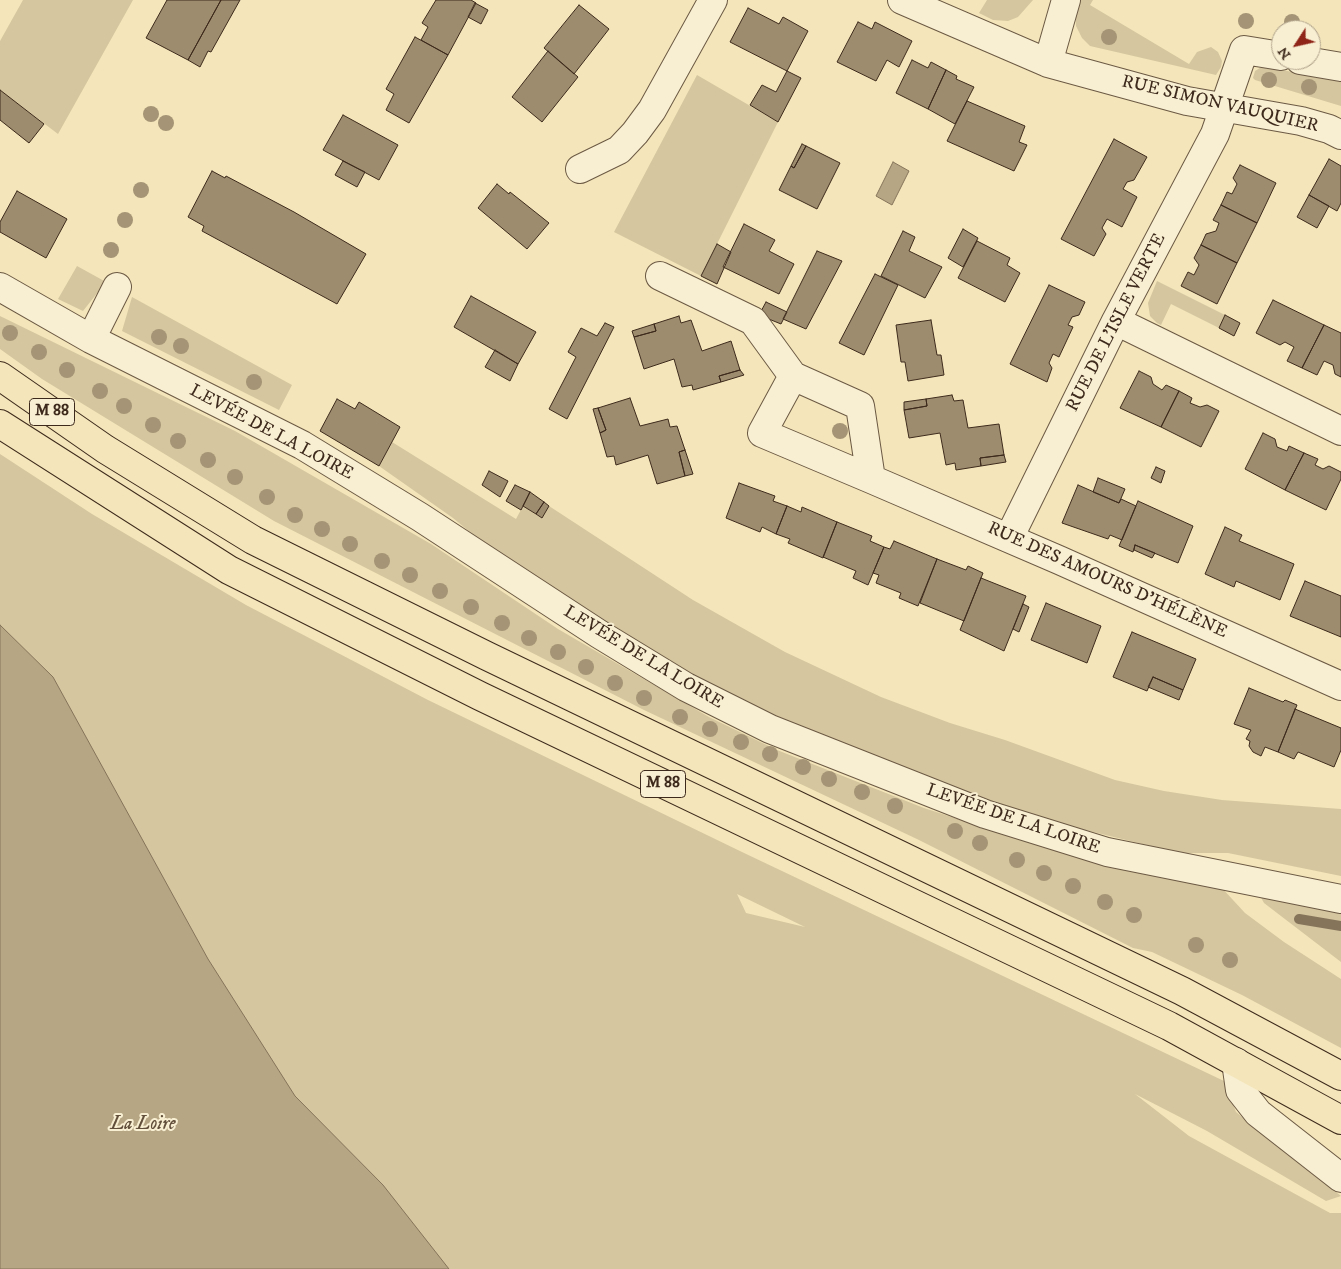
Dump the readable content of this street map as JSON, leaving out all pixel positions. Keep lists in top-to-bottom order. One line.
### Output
{"streets":{"highway":["M 88"],"street":["RUE SIMON VAUQUIER","RUE DE L'ISLE VERTE","LEVÉE DE LA LOIRE","RUE DES AMOURS D'HÉLÈNE"]},"crossings":[["RUE SIMON VAUQUIER","RUE DE L'ISLE VERTE"],["RUE DE L'ISLE VERTE","RUE DES AMOURS D'HÉLÈNE"]],"water":["La Loire"],"north":"bottom left"}
